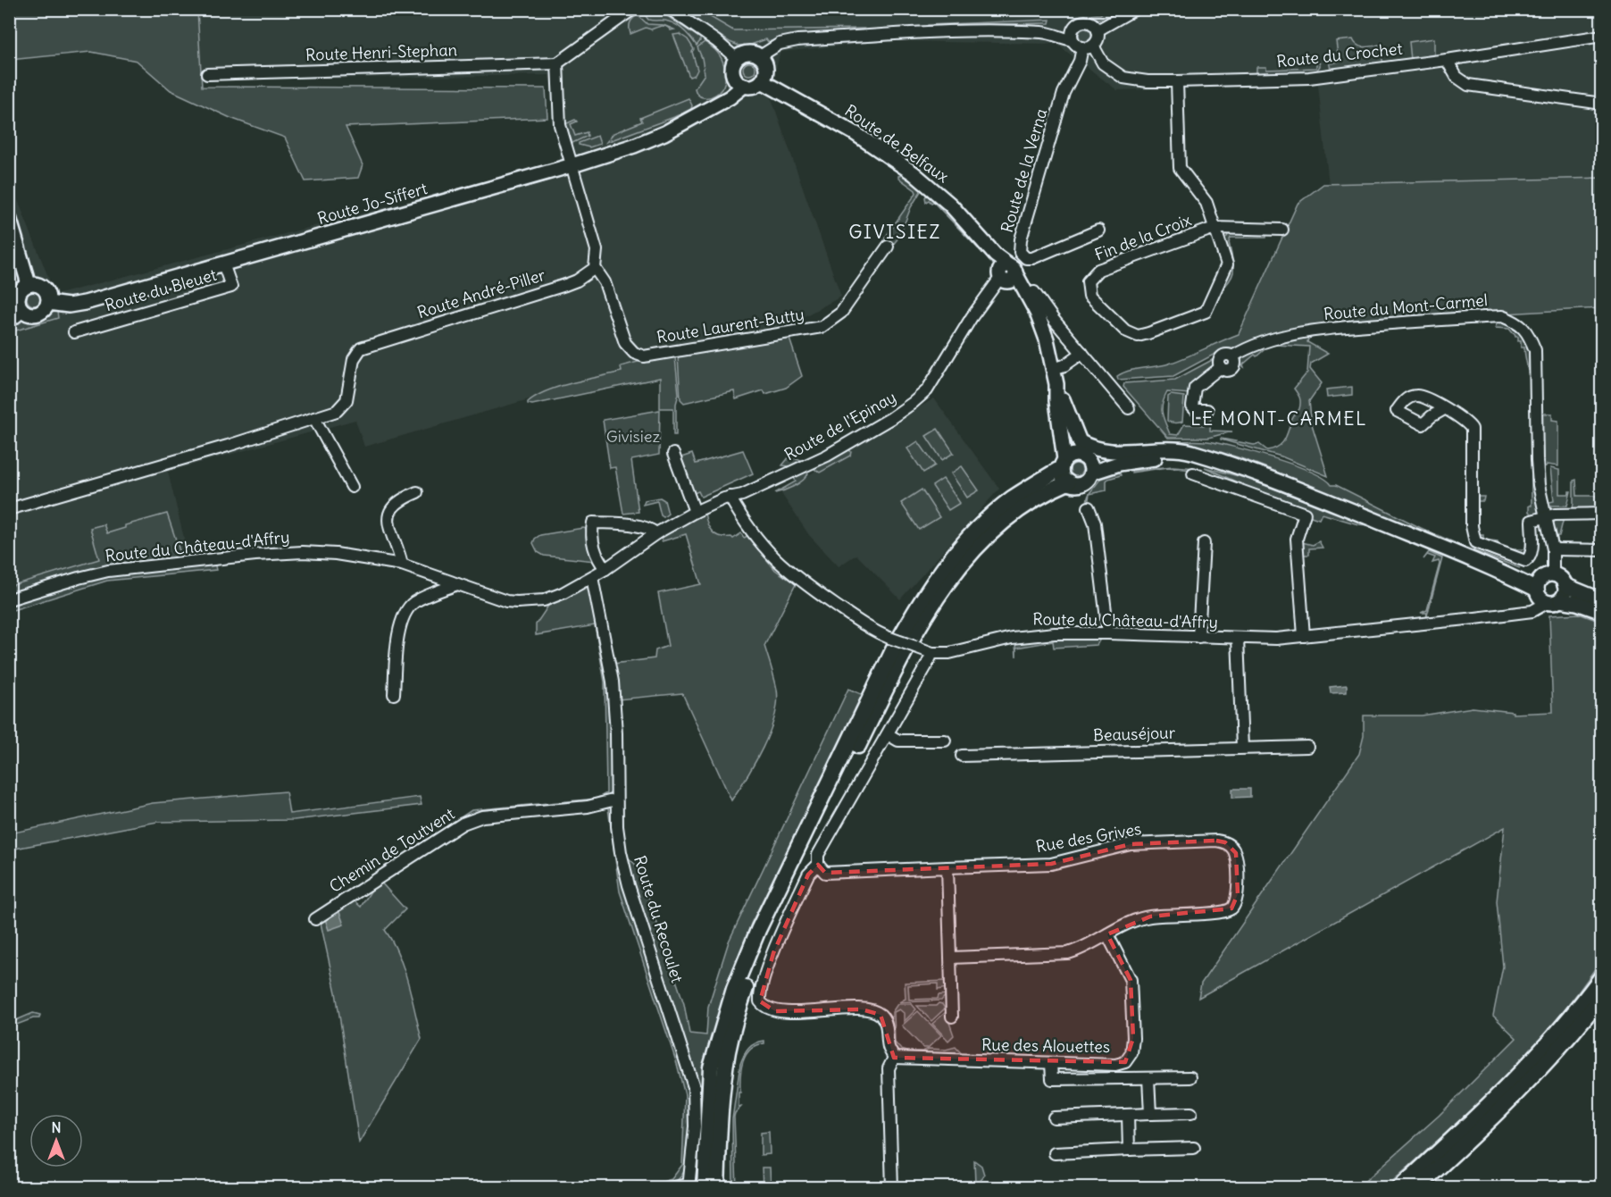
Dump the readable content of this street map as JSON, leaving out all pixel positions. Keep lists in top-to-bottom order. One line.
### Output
{"streets":{"main road":["Route de Belfaux","Route Jo-Siffert"],"street":["Route Henri-Stephan","Route du Crochet","Route de la Verna","Fin de la Croix","Route du Bleuet","Route André-Piller","Route du Mont-Carmel","Route Laurent-Butty","Route de l'Epinay","Route du Château-d'Affry","Beauséjour","Rue des Grives","Chemin de Toutvent","Route du Recoulet","Rue des Alouettes"]},"crossings":[["Route du Crochet","Route de la Verna"],["Route de Belfaux","Route Jo-Siffert"],["Route de Belfaux","Route de l'Epinay"],["Route Jo-Siffert","Route du Bleuet"],["Route André-Piller","Route Laurent-Butty"],["Route du Mont-Carmel","Route du Château-d'Affry"],["Route de l'Epinay","Route du Château-d'Affry"],["Route du Château-d'Affry","Route du Recoulet"],["Rue des Grives","Rue des Alouettes"],["Chemin de Toutvent","Route du Recoulet"]],"districts":["GIVISIEZ","LE MONT-CARMEL"],"parks":["Givisiez"],"north":"top"}
